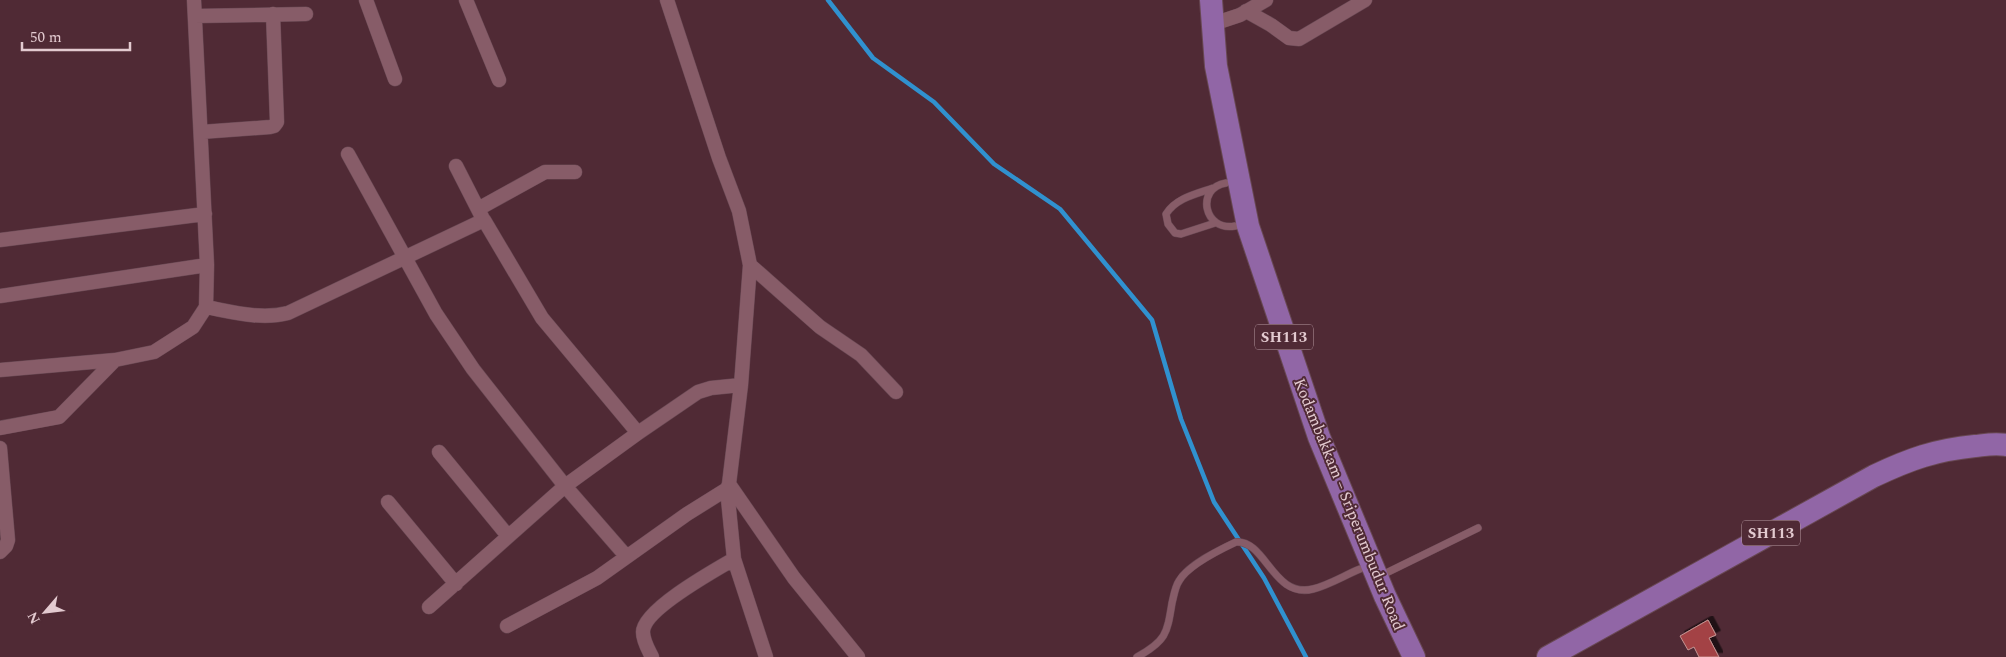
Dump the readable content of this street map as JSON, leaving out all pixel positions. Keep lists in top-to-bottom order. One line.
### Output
{"streets":{"main road":["SH113","Kodambakkam – Sriperumbudur Road"]},"scale_bar":"50 m","north":"bottom left"}
